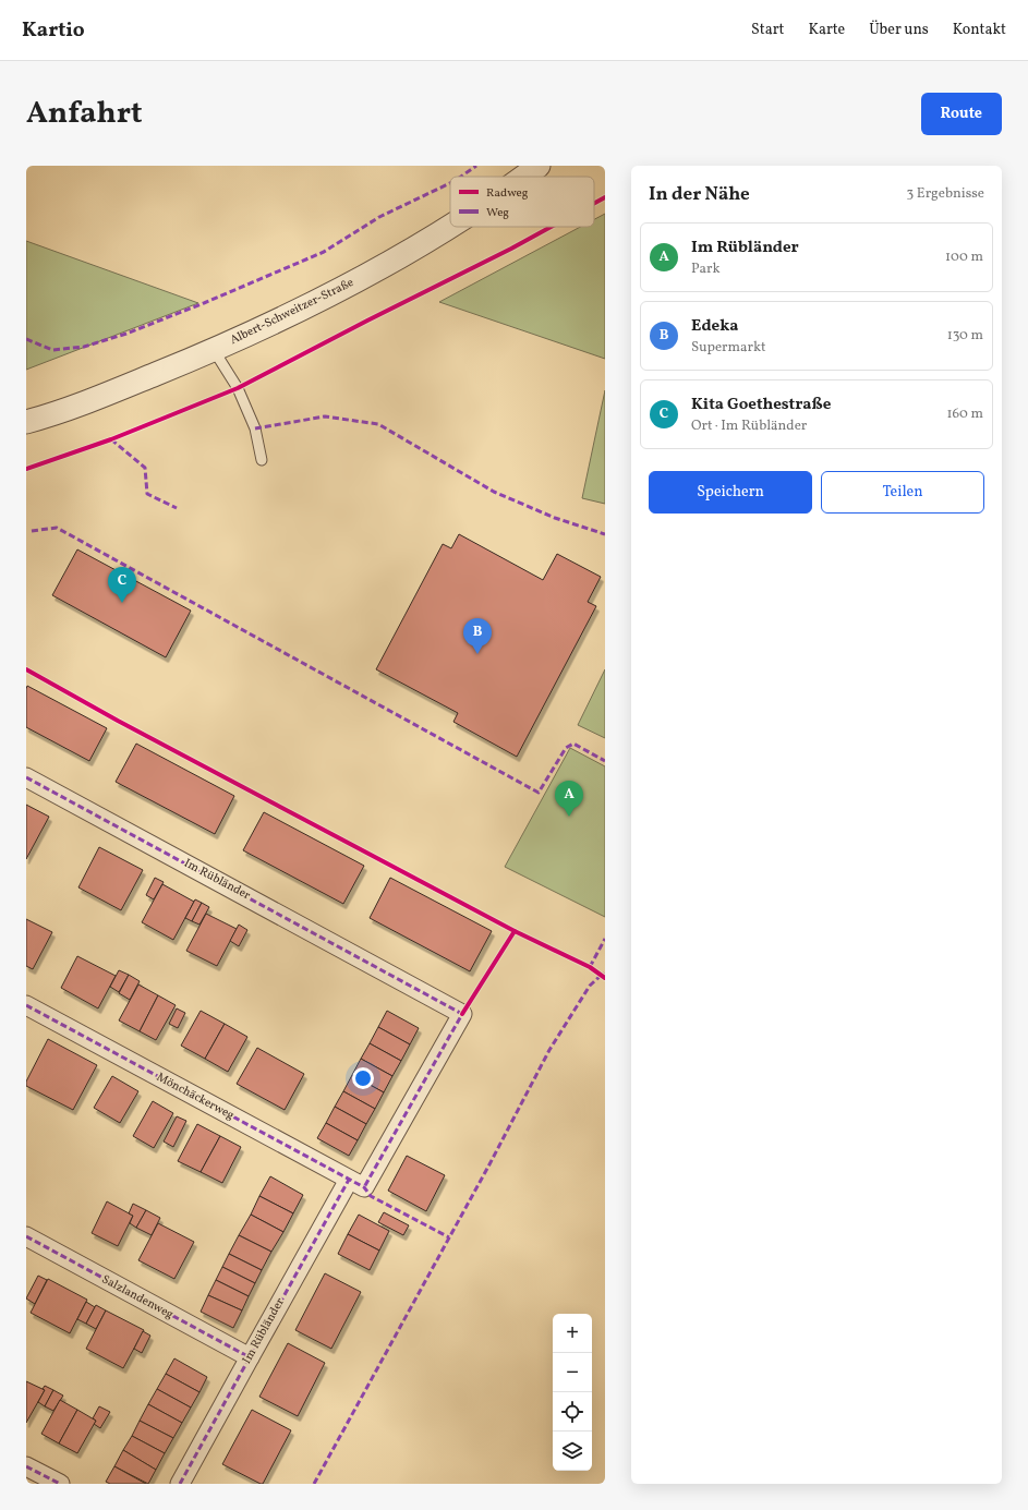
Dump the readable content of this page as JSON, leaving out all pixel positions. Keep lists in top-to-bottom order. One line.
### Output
{"streets":{"street":["Albert-Schweitzer-Straße","Im Rübländer","Mönchäckerweg","Salzlandenweg"]},"crossings":[["Im Rübländer","Mönchäckerweg"],["Im Rübländer","Salzlandenweg"]],"legend":["Radweg","Weg"],"page":{"header":"Kartio","nav":["Start","Karte","Über uns","Kontakt"],"title":"Anfahrt","buttons":["Route",["Speichern","Teilen"]],"heading":["In der Nähe","3 Ergebnisse"],"list":[{"mark":"A","name":"Im Rübländer","note":"Park","value":"100 m"},{"mark":"B","name":"Edeka","note":"Supermarkt","value":"130 m"},{"mark":"C","name":"Kita Goethestraße","note":"Ort · Im Rübländer","value":"160 m"}],"pins":["C","B","A"],"map_buttons":["+","−"]}}
